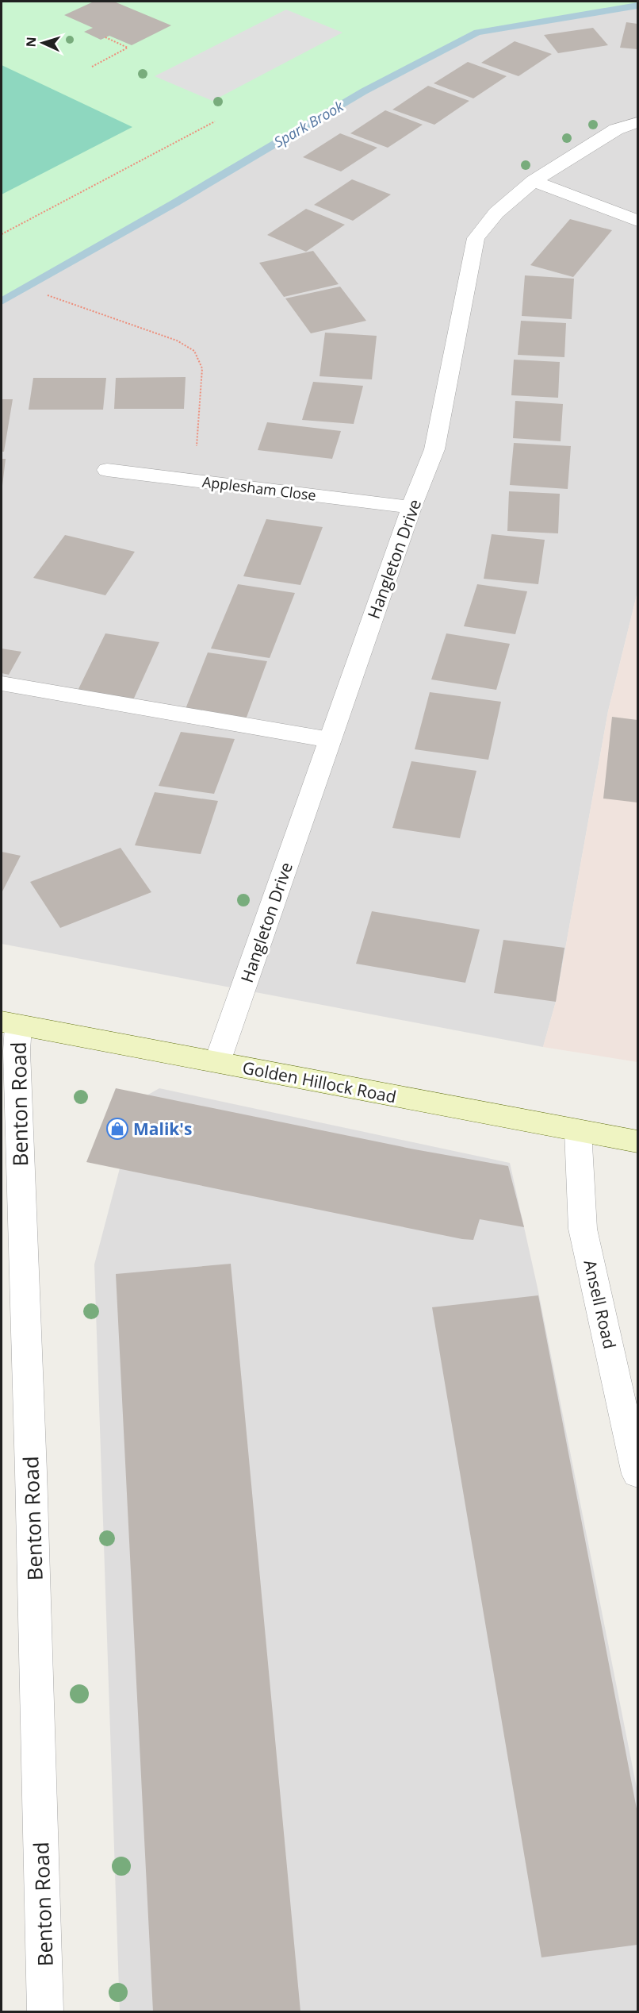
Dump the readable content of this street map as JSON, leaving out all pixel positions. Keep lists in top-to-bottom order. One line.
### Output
{"streets":{"main road":["Golden Hillock Road"],"street":["Applesham Close","Hangleton Drive","Benton Road","Ansell Road"]},"crossings":[["Applesham Close","Hangleton Drive"],["Hangleton Drive","Golden Hillock Road"],["Golden Hillock Road","Benton Road"],["Golden Hillock Road","Ansell Road"]],"water":["Spark Brook"],"places":{"shop":["Malik's"]},"north":"left"}
